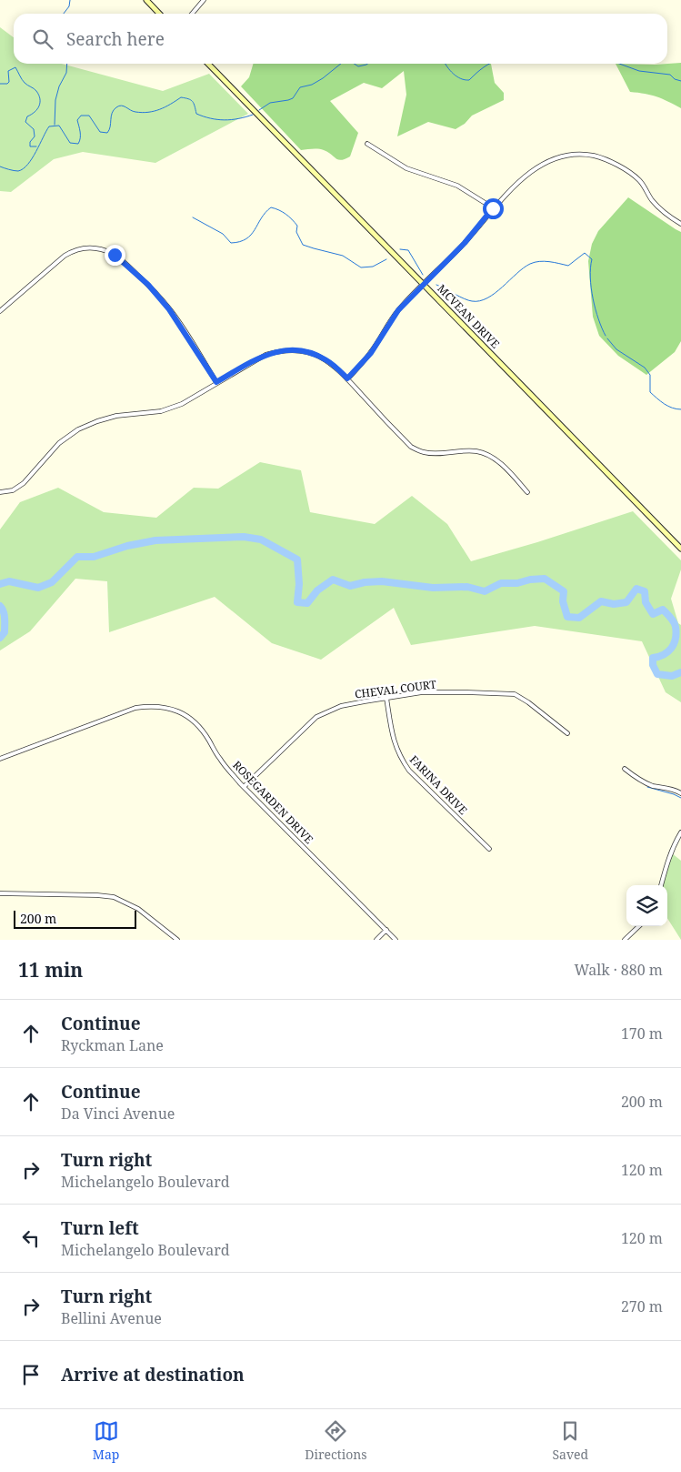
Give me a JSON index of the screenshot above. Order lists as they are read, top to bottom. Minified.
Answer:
{"streets":{"main road":["MCVEAN DRIVE"],"street":["CHEVAL COURT","FARINA DRIVE","ROSEGARDEN DRIVE"]},"crossings":[["CHEVAL COURT","FARINA DRIVE"],["CHEVAL COURT","ROSEGARDEN DRIVE"]],"scale_bar":"200 m","page":{"search":"Search here","scale":"200 m","heading":["11 min","Walk · 880 m"],"list":[["Continue","Ryckman Lane","170 m"],["Continue","Da Vinci Avenue","200 m"],["Turn right","Michelangelo Boulevard","120 m"],["Turn left","Michelangelo Boulevard","120 m"],["Turn right","Bellini Avenue","270 m"],"Arrive at destination"],"nav":["Map","Directions","Saved"]}}
